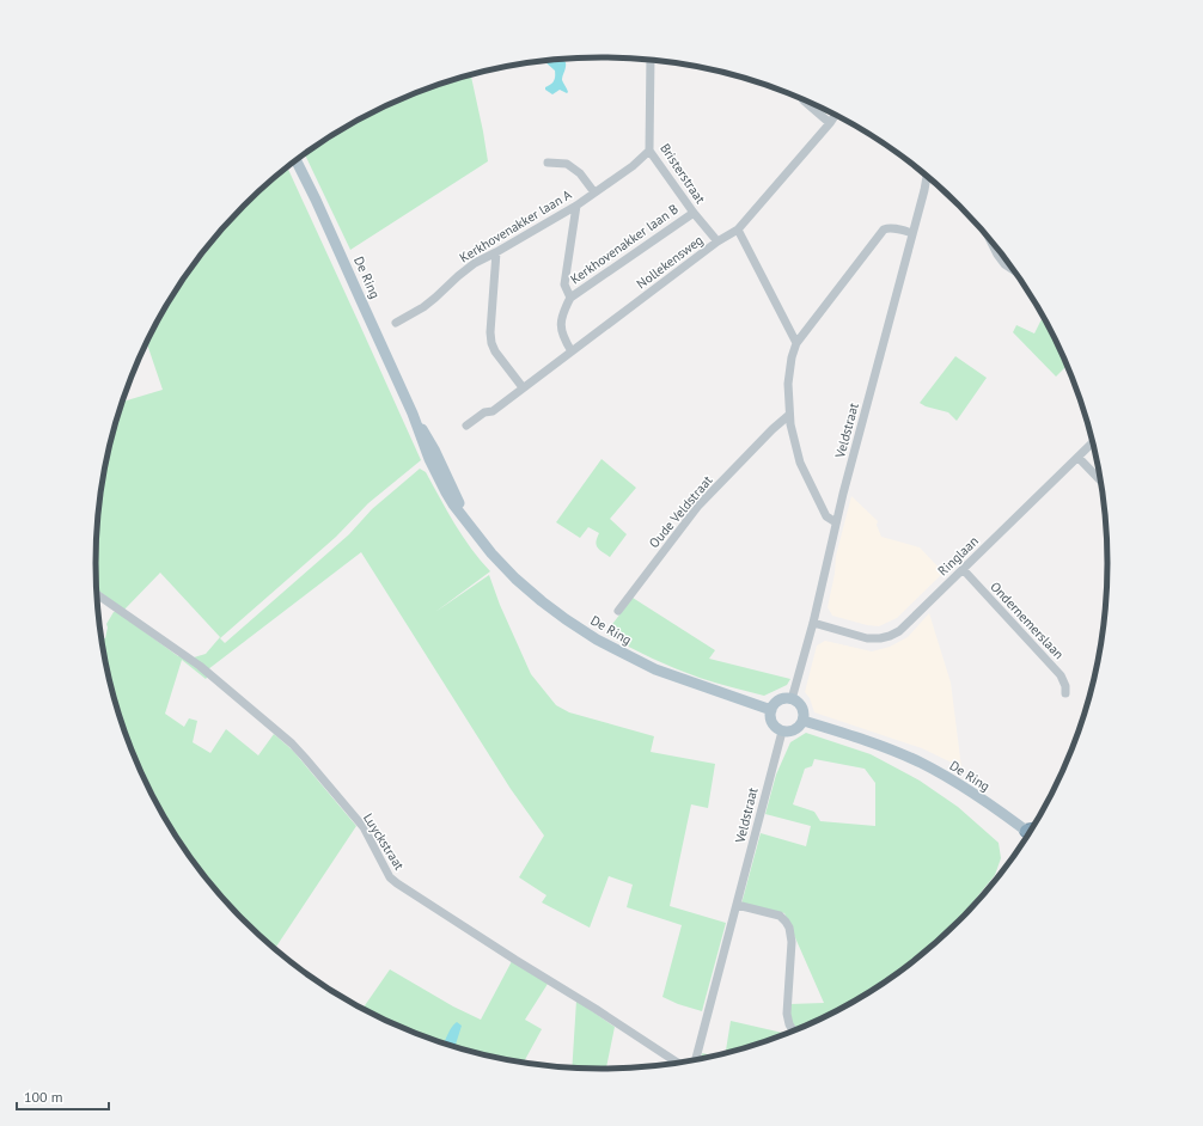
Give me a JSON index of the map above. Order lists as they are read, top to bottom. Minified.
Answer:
{"streets":{"main road":["De Ring"],"street":["Bristerstraat","Kerkhovenakker laan A","Kerkhovenakker laan B","Nollekensweg","Veldstraat","Oude Veldstraat","Ringlaan","Ondernemerslaan","Luyckstraat"]},"crossings":[["Bristerstraat","Kerkhovenakker laan A"],["Bristerstraat","Kerkhovenakker laan B"],["Bristerstraat","Nollekensweg"],["De Ring","Veldstraat"],["Veldstraat","Ringlaan"],["Ringlaan","Ondernemerslaan"]],"scale_bar":"100 m"}
